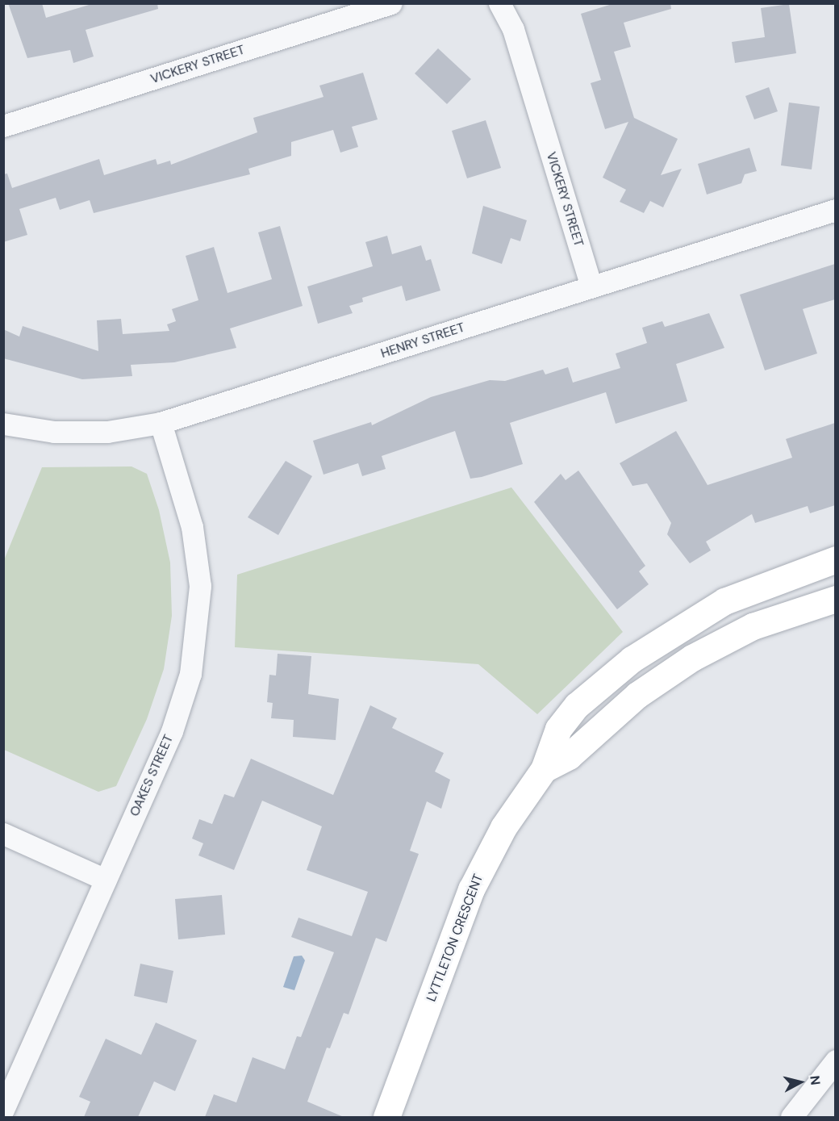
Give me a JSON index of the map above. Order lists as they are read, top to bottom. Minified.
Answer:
{"streets":{"street":["VICKERY STREET","HENRY STREET","OAKES STREET","LYTTLETON CRESCENT"]},"crossings":[["VICKERY STREET","HENRY STREET"],["HENRY STREET","OAKES STREET"]],"north":"right"}
